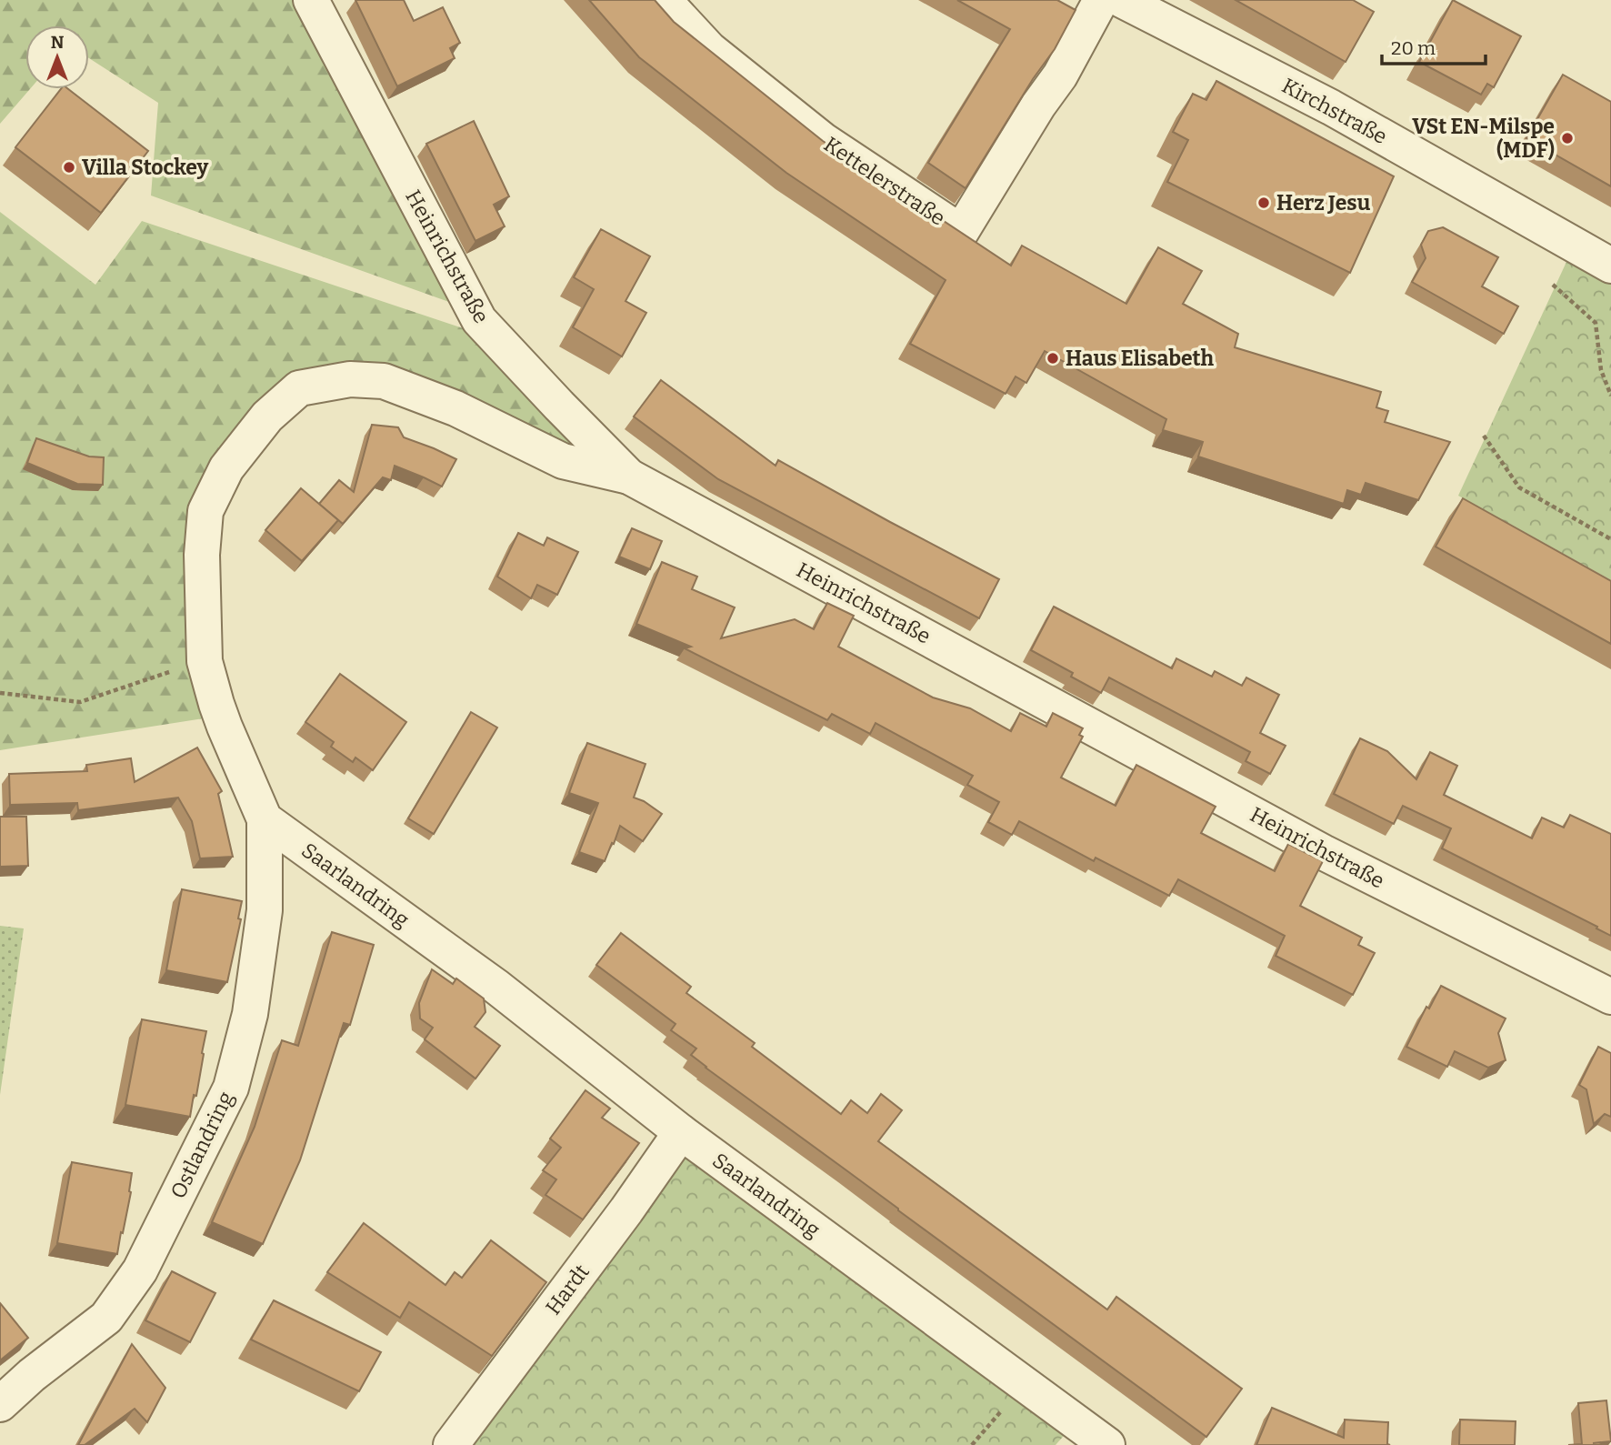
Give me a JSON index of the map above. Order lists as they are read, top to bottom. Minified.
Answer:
{"streets":{"street":["Kirchstraße","Kettelerstraße","Heinrichstraße","Saarlandring","Ostlandring","Hardt"]},"crossings":[["Saarlandring","Ostlandring"],["Saarlandring","Hardt"]],"places":["VSt EN-Milspe (MDF)","Villa Stockey","Herz Jesu","Haus Elisabeth"],"scale_bar":"20 m","north":"top"}
